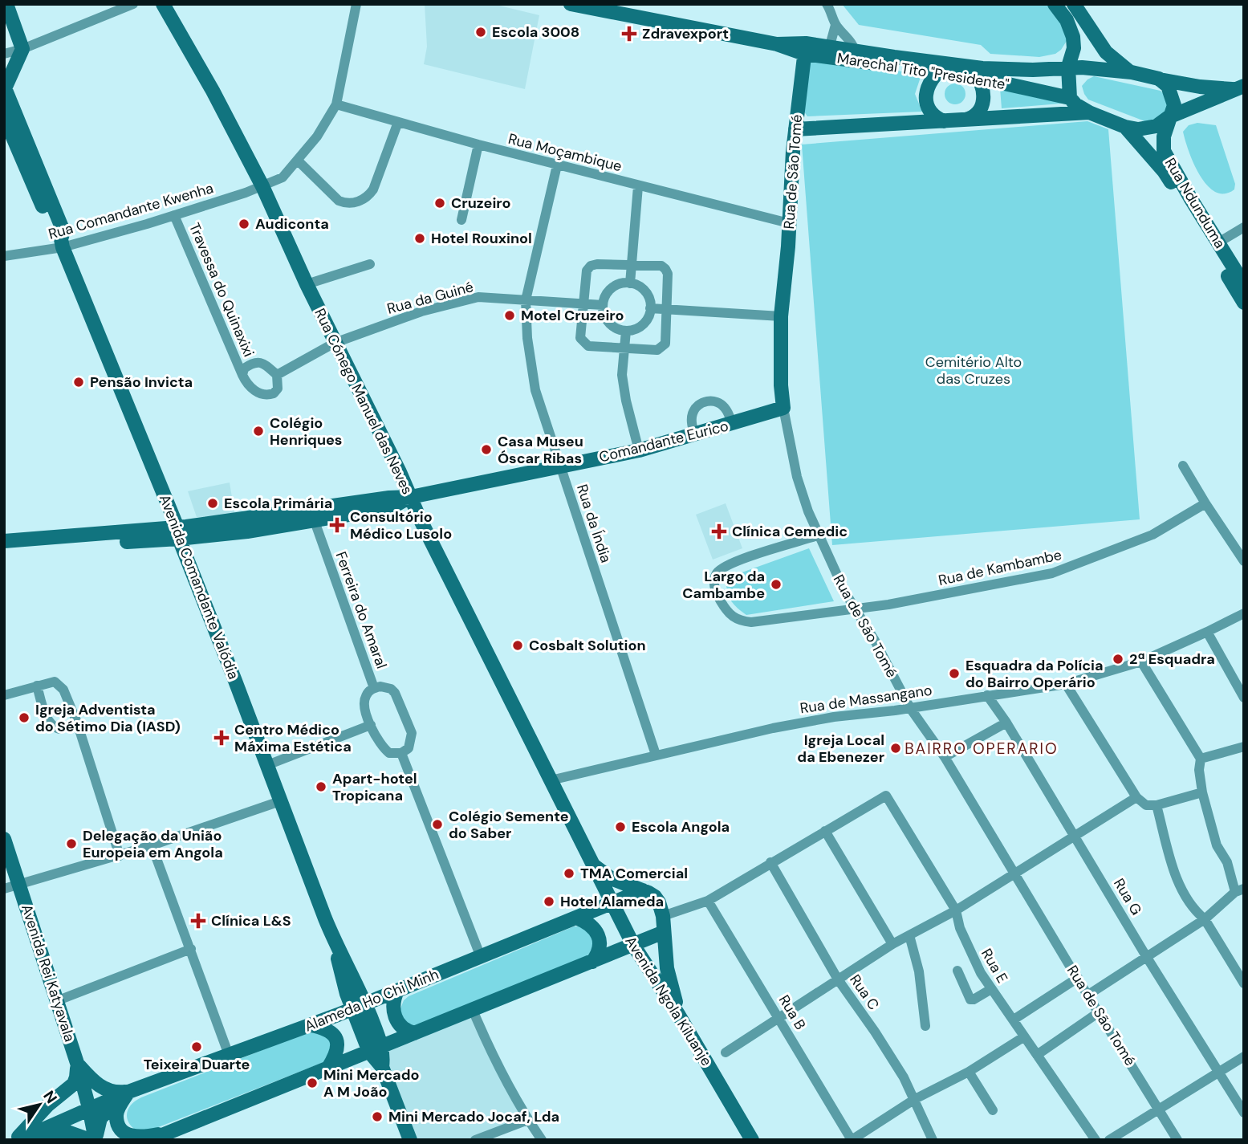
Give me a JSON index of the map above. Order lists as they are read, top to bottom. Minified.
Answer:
{"streets":{"main road":["Marechal Tito \"Presidente\"","Rua de São Tomé","Rua Ndunduma","Rua Cónego Manuel das Neves","Comandante Eurico","Avenida Comandante Valódia","Avenida Rei Katyavala","Alameda Ho Chi Minh","Avenida Ngola Kiluanje"],"street":["Rua Moçambique","Rua Comandante Kwenha","Travessa do Quinaxixi","Rua da Guiné","Rua da Índia","Rua de Kambambe","Ferreira do Amaral","Rua de Massangano","Rua G","Rua E","Rua C","Rua B"]},"crossings":[["Marechal Tito \"Presidente\"","Rua de São Tomé"],["Marechal Tito \"Presidente\"","Rua Ndunduma"],["Rua Moçambique","Rua de São Tomé"],["Rua Moçambique","Rua Comandante Kwenha"],["Rua Moçambique","Rua da Índia"],["Rua de São Tomé","Comandante Eurico"],["Rua de São Tomé","Rua de Kambambe"],["Rua de São Tomé","Rua de Massangano"],["Rua Comandante Kwenha","Travessa do Quinaxixi"],["Rua Comandante Kwenha","Rua Cónego Manuel das Neves"],["Rua Comandante Kwenha","Avenida Comandante Valódia"],["Travessa do Quinaxixi","Rua da Guiné"],["Rua da Guiné","Rua Cónego Manuel das Neves"],["Rua da Guiné","Rua da Índia"],["Rua Cónego Manuel das Neves","Comandante Eurico"],["Rua Cónego Manuel das Neves","Rua de Massangano"],["Rua Cónego Manuel das Neves","Avenida Ngola Kiluanje"],["Comandante Eurico","Rua da Índia"],["Comandante Eurico","Avenida Comandante Valódia"],["Comandante Eurico","Ferreira do Amaral"],["Rua da Índia","Rua de Massangano"],["Avenida Comandante Valódia","Alameda Ho Chi Minh"],["Rua de Massangano","Rua G"],["Avenida Rei Katyavala","Alameda Ho Chi Minh"],["Alameda Ho Chi Minh","Avenida Ngola Kiluanje"]],"districts":["BAIRRO OPERARIO"],"parks":["Cemitério Alto das Cruzes"],"places":{"other":["Escola 3008","Cruzeiro","Audiconta","Hotel Rouxinol","Motel Cruzeiro","Pensão Invicta","Colégio Henriques","Casa Museu Óscar Ribas","Escola Primária","Largo da Cambambe","Cosbalt Solution","2ª Esquadra","Esquadra da Polícia do Bairro Operário","Igreja Adventista do Sétimo Dia (IASD)","Igreja Local da Ebenezer","Apart-hotel Tropicana","Colégio Semente do Saber","Escola Angola","Delegação da União Europeia em Angola","TMA Comercial","Hotel Alameda","Teixeira Duarte","Mini Mercado A M João","Mini Mercado Jocaf, Lda"],"health":["Zdravexport","Consultório Médico Lusolo","Clínica Cemedic","Centro Médico Máxima Estética","Clínica L&S"]},"north":"top right"}
